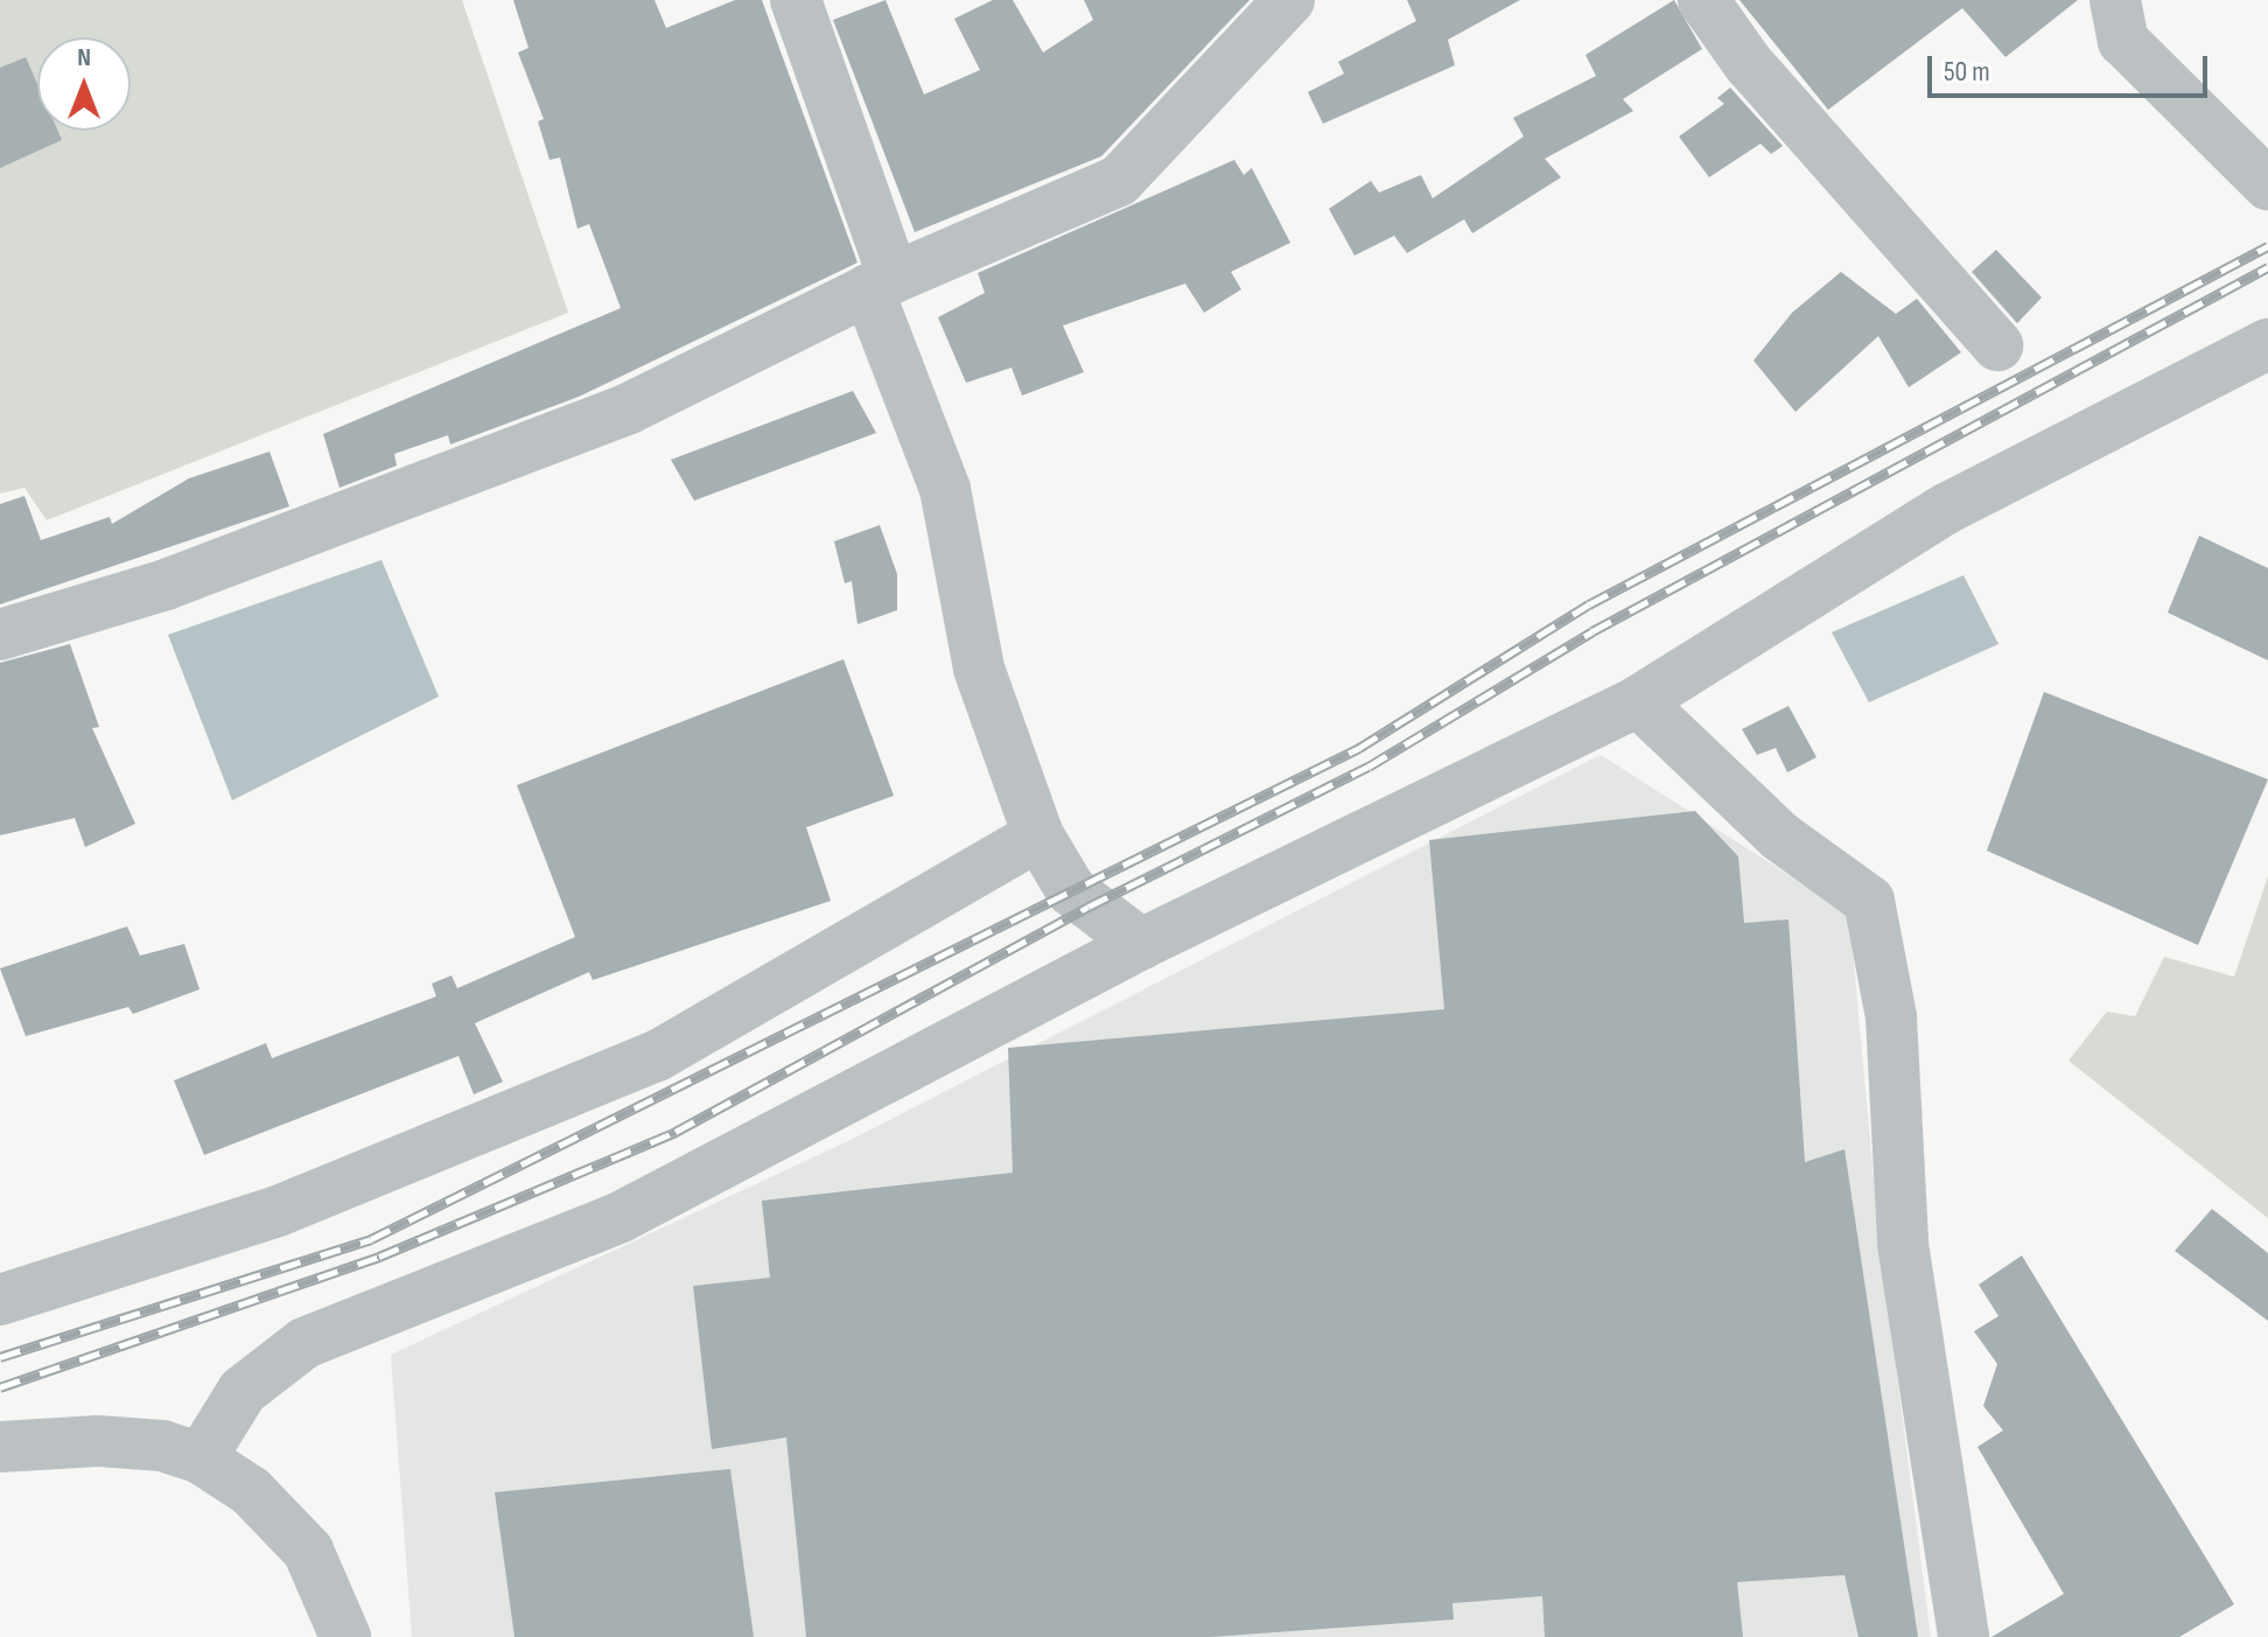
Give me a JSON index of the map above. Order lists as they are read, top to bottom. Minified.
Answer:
{"scale_bar":"50 m","north":"top"}
